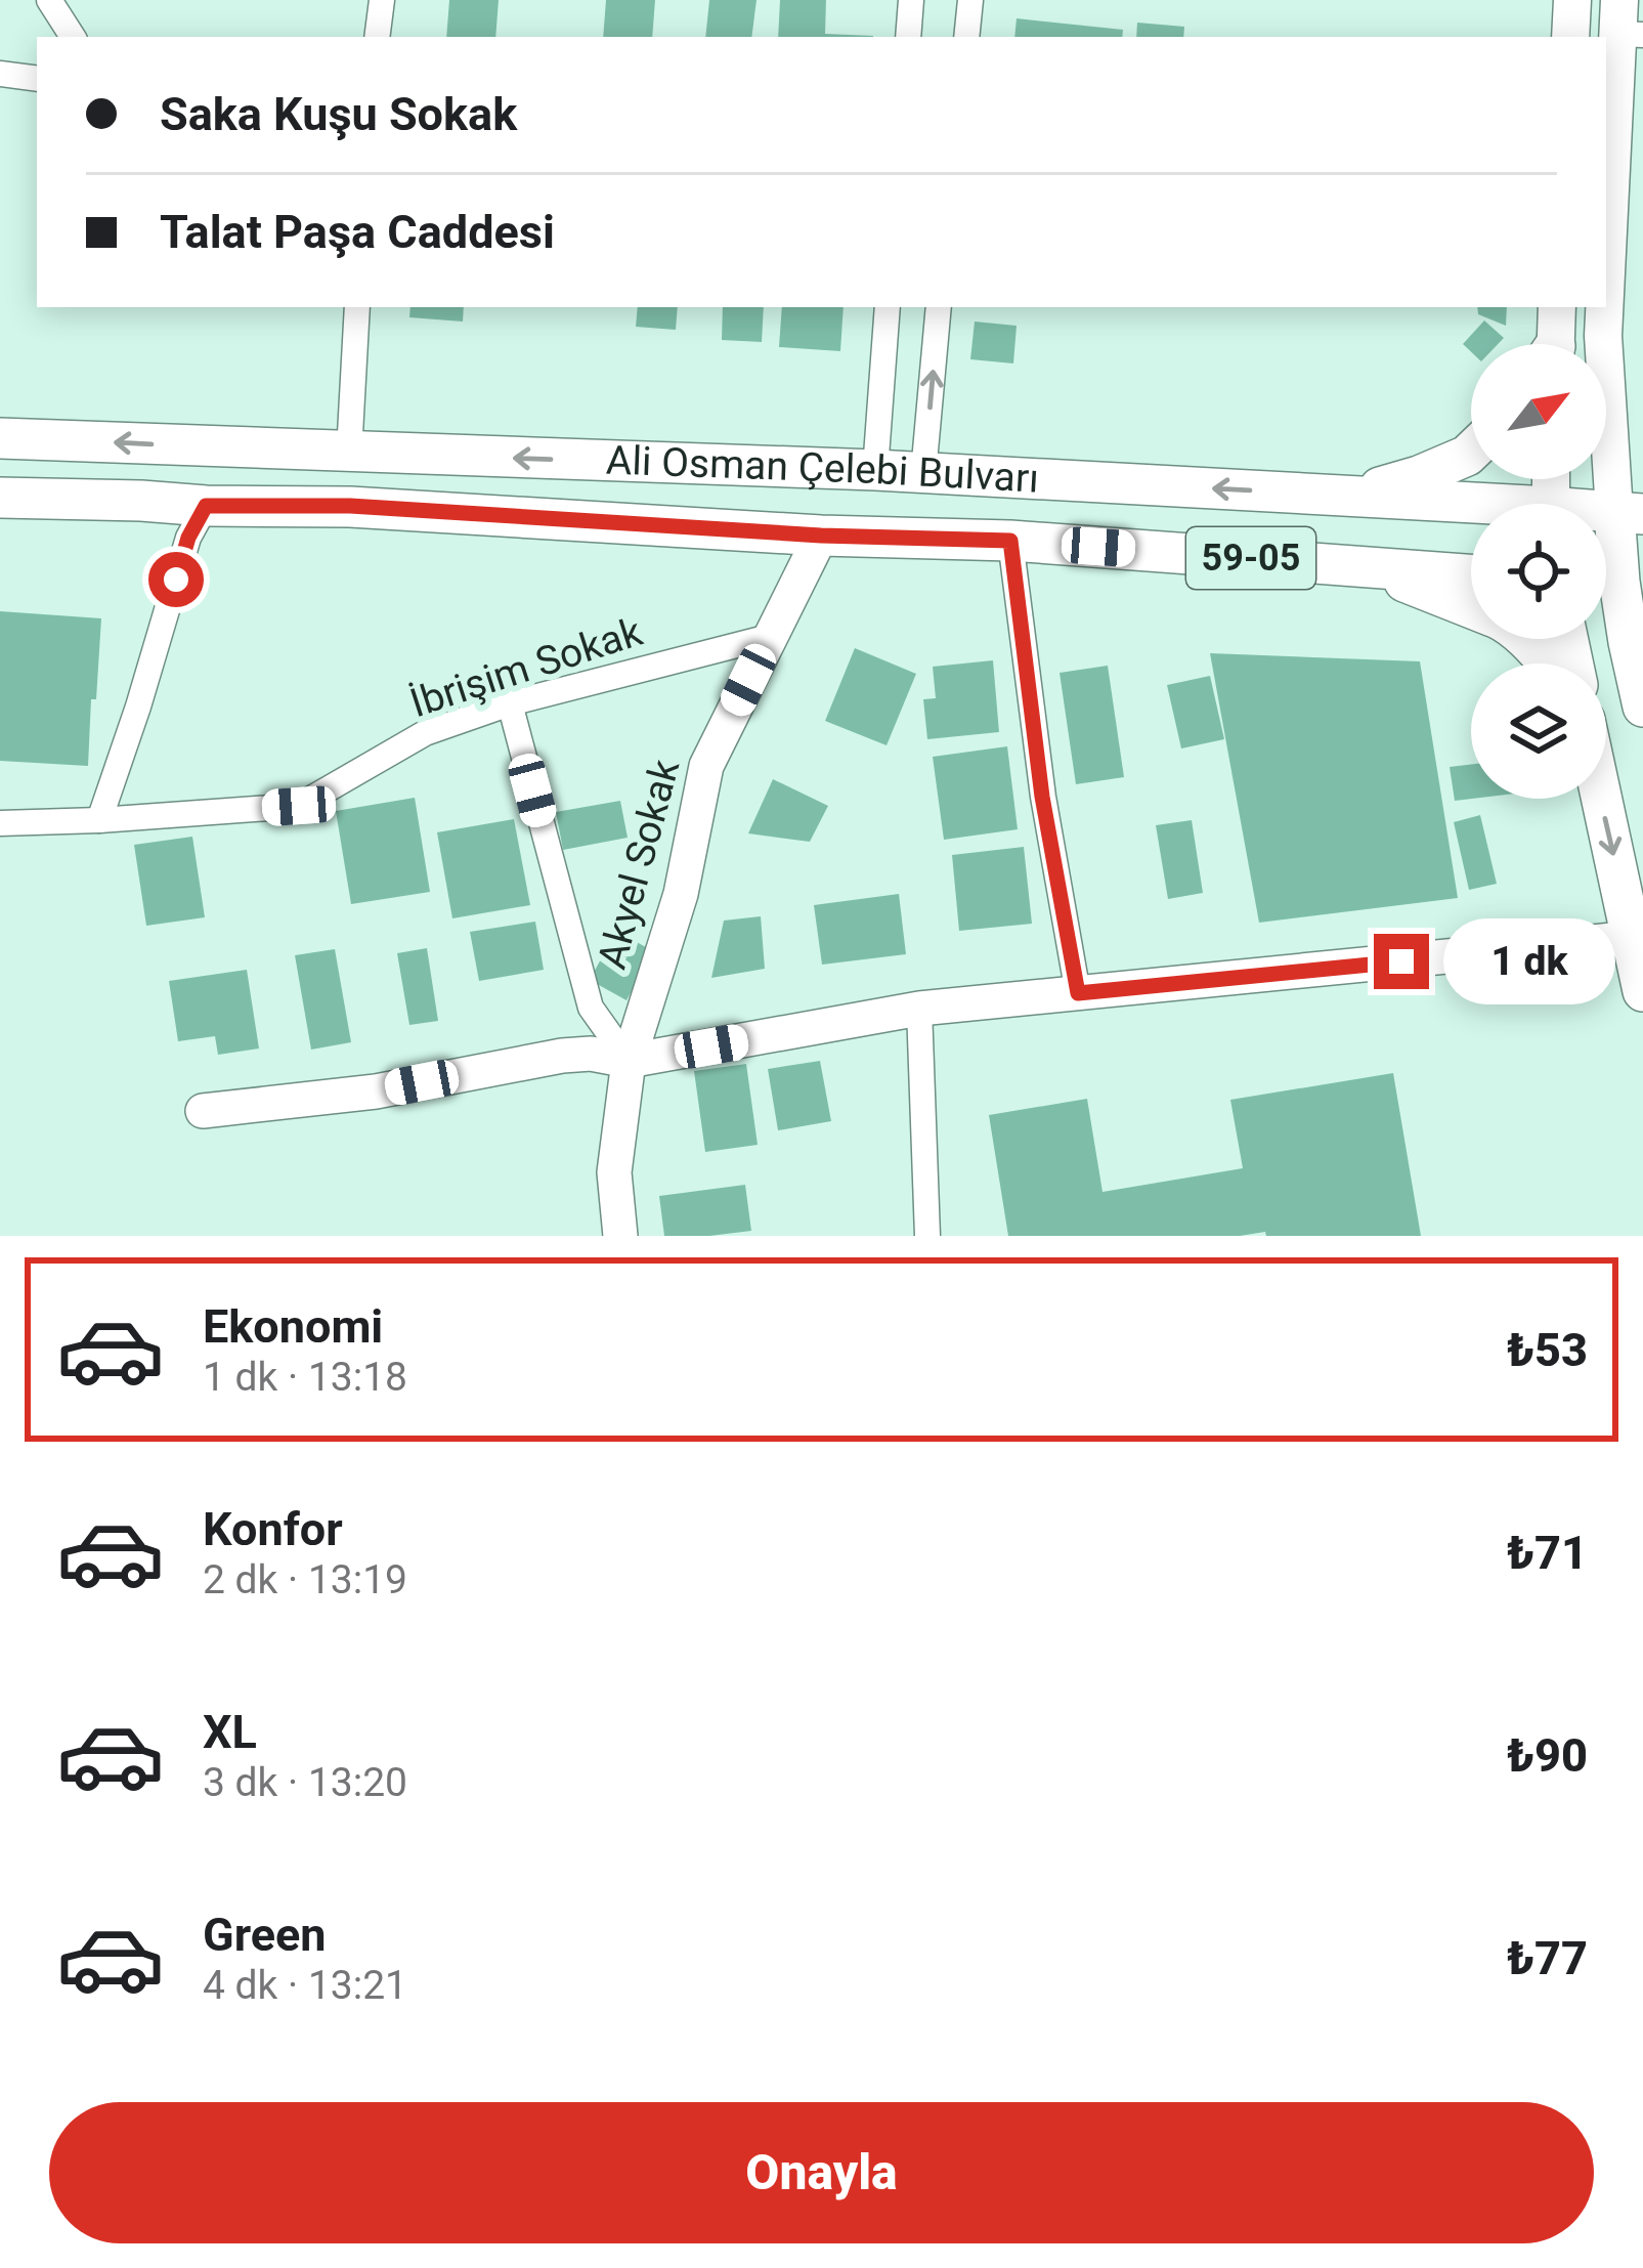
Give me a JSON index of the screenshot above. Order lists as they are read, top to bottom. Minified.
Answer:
{"streets":{"main road":["Ali Osman Çelebi Bulvarı","59-05"],"street":["İbrişim Sokak","Akyel Sokak"]},"crossings":[["Ali Osman Çelebi Bulvarı","Akyel Sokak"],["İbrişim Sokak","Akyel Sokak"]],"north":"top right","page":{"banner":["Saka Kuşu Sokak","Talat Paşa Caddesi"],"bubble":"1 dk","list":[{"name":"Ekonomi","note":"1 dk · 13:18","value":"₺53"},{"name":"Konfor","note":"2 dk · 13:19","value":"₺71"},{"name":"XL","note":"3 dk · 13:20","value":"₺90"},{"name":"Green","note":"4 dk · 13:21","value":"₺77"}],"buttons":"Onayla"}}
